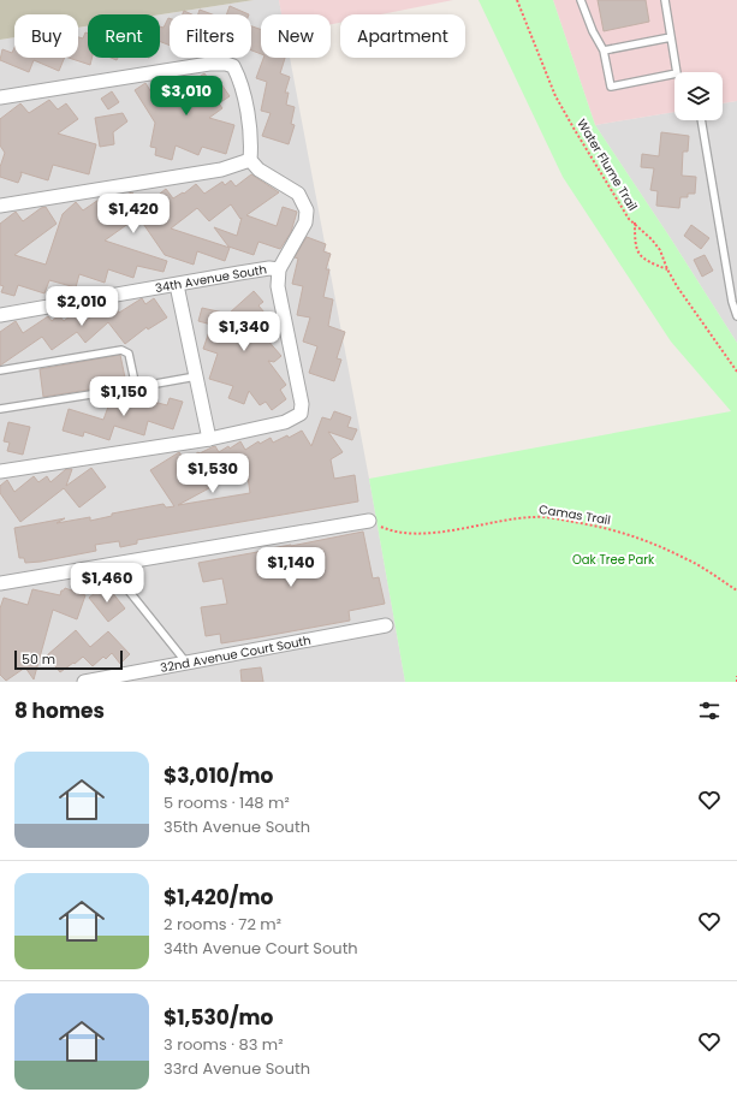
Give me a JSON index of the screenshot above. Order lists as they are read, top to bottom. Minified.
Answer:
{"streets":{"street":["34th Avenue South","32nd Avenue Court South"],"path":["Water Flume Trail","Camas Trail"]},"parks":["Oak Tree Park"],"scale_bar":"50 m","page":{"chip":["Buy","Rent","Filters","New","Apartment"],"price":["$3,010","$1,420","$2,010","$1,340","$1,150","$1,530","$1,140","$1,460"],"scale":"50 m","heading":"8 homes","list":[{"name":"$3,010/mo","note":"5 rooms · 148 m² · 35th Avenue South"},{"name":"$1,420/mo","note":"2 rooms · 72 m² · 34th Avenue Court South"},{"name":"$1,530/mo","note":"3 rooms · 83 m² · 33rd Avenue South"}]}}
